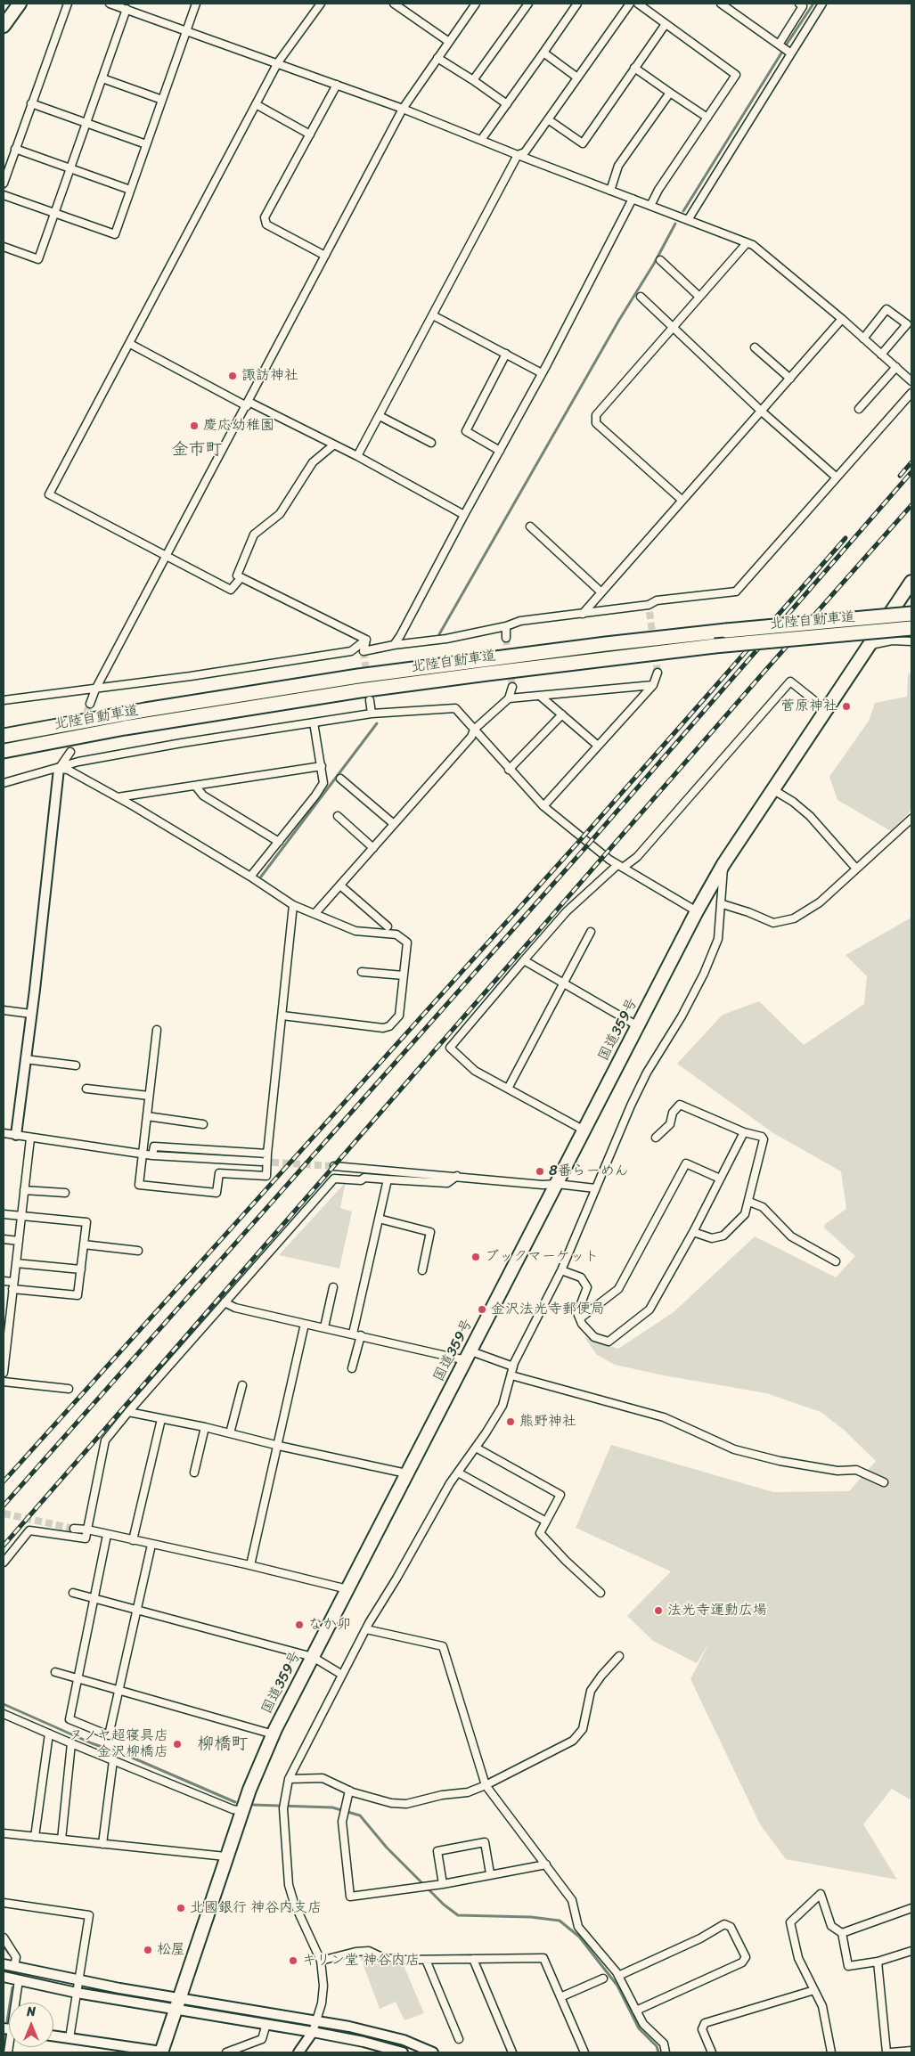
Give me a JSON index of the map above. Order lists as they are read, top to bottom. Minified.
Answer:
{"streets":{"highway":["北陸自動車道","国道359号"]},"districts":["金市町","柳橋町"],"places":["諏訪神社","慶応幼稚園","菅原神社","8番らーめん","ブックマーケット","金沢法光寺郵便局","熊野神社","法光寺運動広場","なか卯","ヌノヤ超寝具店 金沢柳橋店","北國銀行 神谷内支店","松屋","キリン堂 神谷内店"],"north":"top"}
